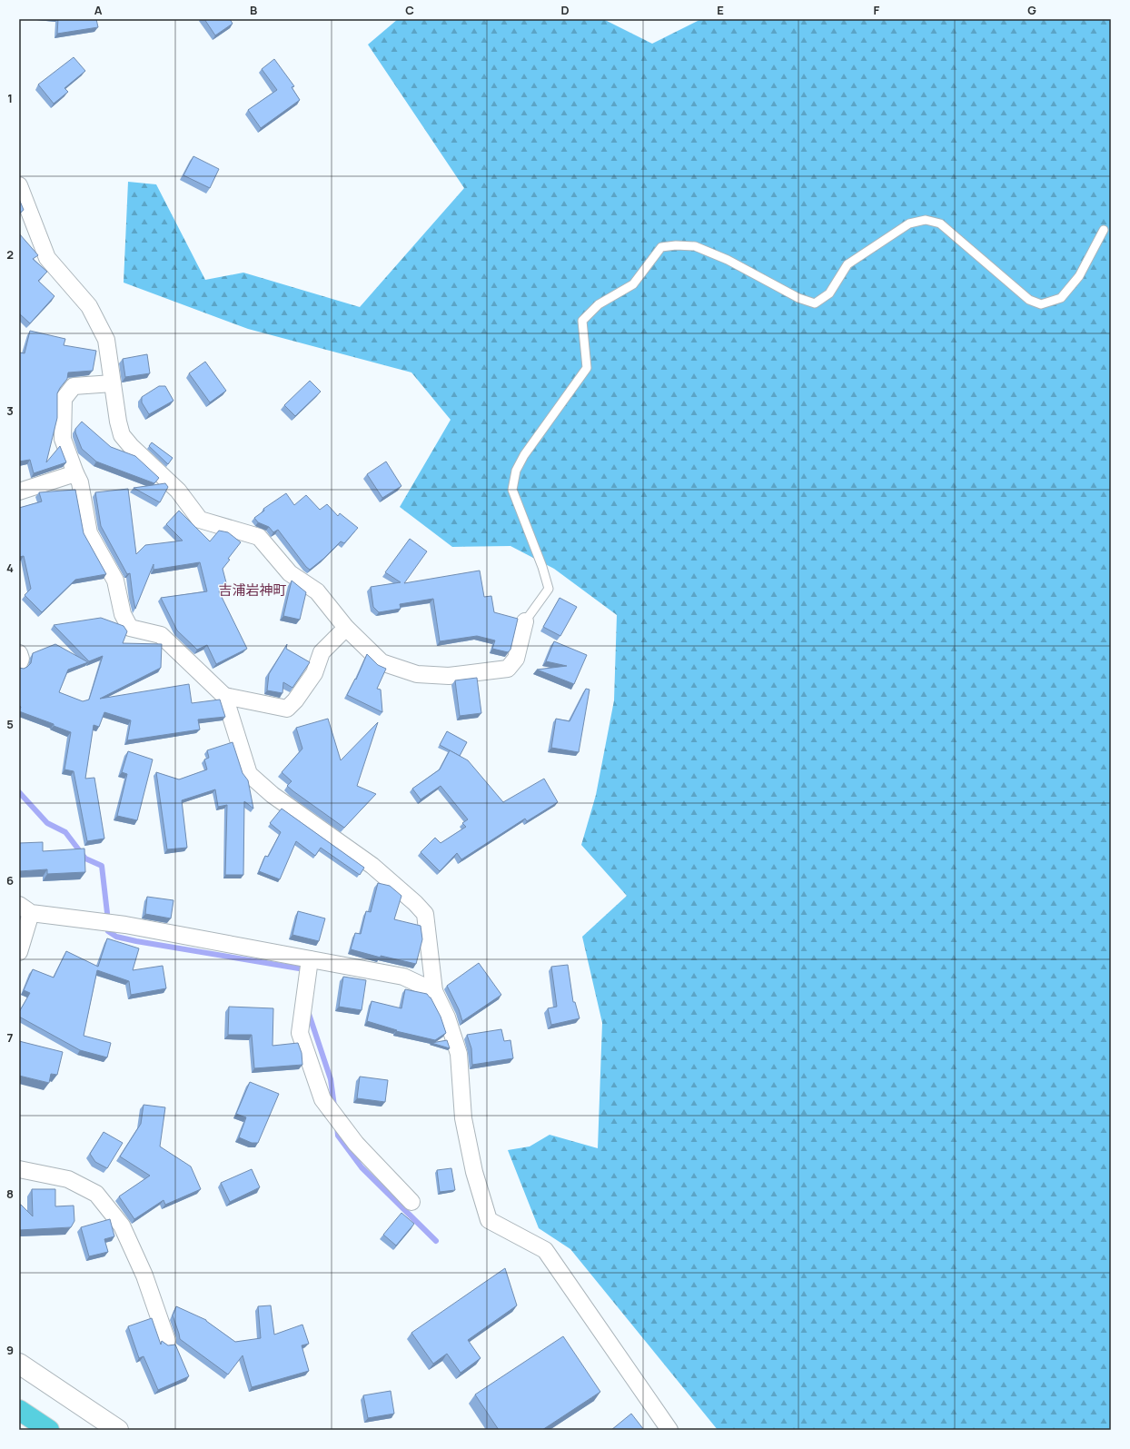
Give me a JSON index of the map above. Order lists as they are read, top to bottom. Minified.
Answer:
{"districts":["吉浦岩神町"],"grid":{"columns":["A","B","C","D","E","F","G"],"rows":["1","2","3","4","5","6","7","8","9"]}}
